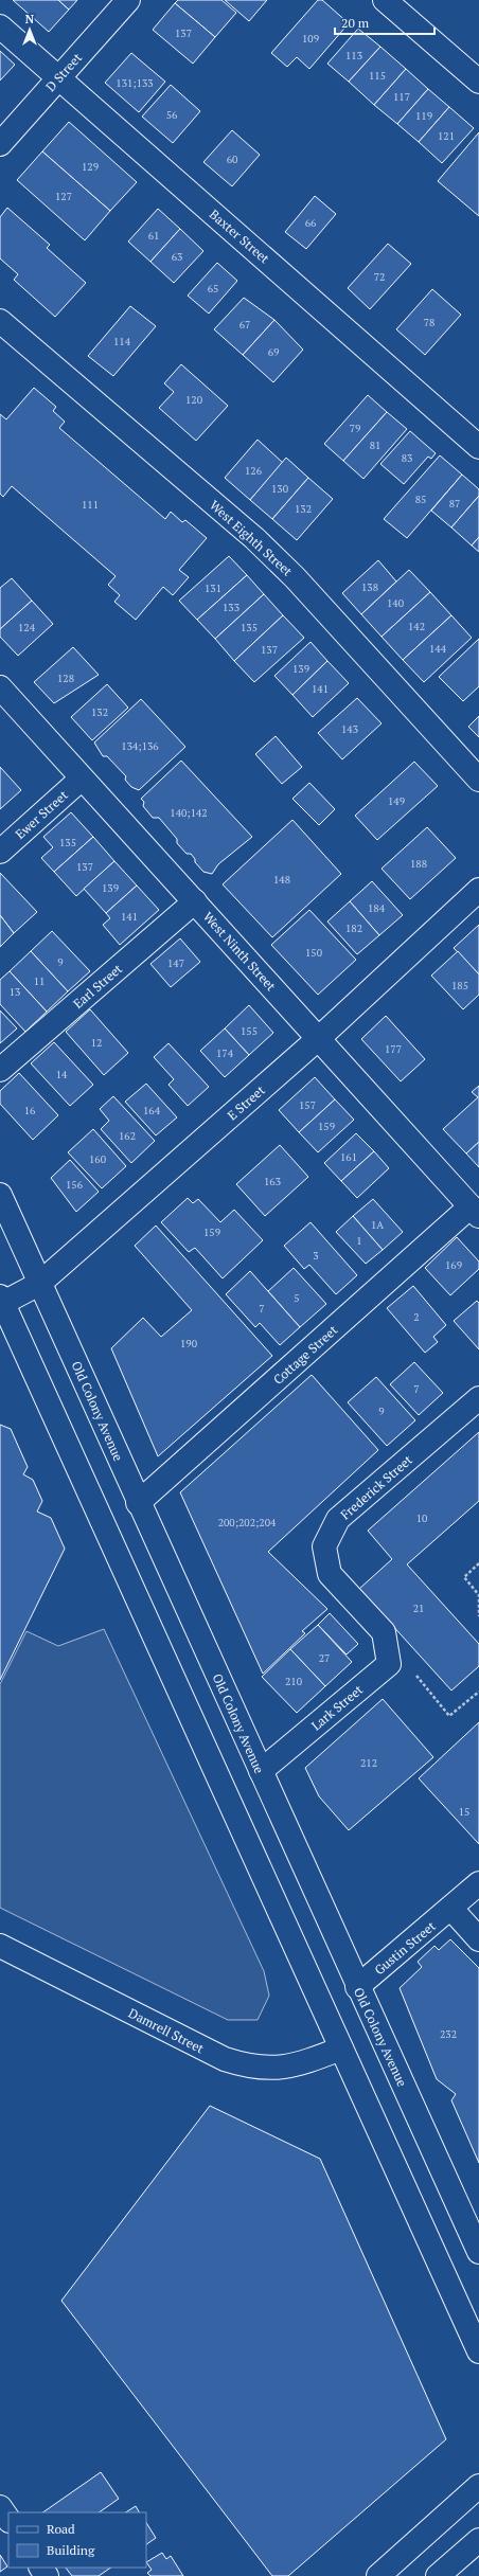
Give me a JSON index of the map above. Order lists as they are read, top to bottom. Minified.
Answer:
{"streets":{"street":["D Street","Baxter Street","West Eighth Street","Ewer Street","West Ninth Street","Earl Street","E Street","Cottage Street","Old Colony Avenue","Frederick Street","Lark Street","Gustin Street","Damrell Street"]},"crossings":[["D Street","Baxter Street"],["Ewer Street","West Ninth Street"],["West Ninth Street","Earl Street"],["West Ninth Street","E Street"],["West Ninth Street","Cottage Street"],["E Street","Old Colony Avenue"],["Cottage Street","Old Colony Avenue"],["Old Colony Avenue","Lark Street"],["Old Colony Avenue","Gustin Street"],["Frederick Street","Lark Street"]],"house_numbers":["137","109","113","115","131;133","117","56","119","121","60","129","127","66","61","63","72","65","78","67","114","69","120","79","81","83","126","130","85","87","111","132","138","131","140","133","142","124","135","144","137","139","128","141","132","143","134;136","149","140;142","135","188","137","148","139","184","141","182","150","9","147","11","185","13","155","12","177","174","14","157","16","164","159","162","161","160","163","156","1A","159","1","3","169","5","7","2","190","7","9","10","200;202;204","21","27","210","212","15","232"],"legend":["Road","Building"],"scale_bar":"20 m","north":"top"}
